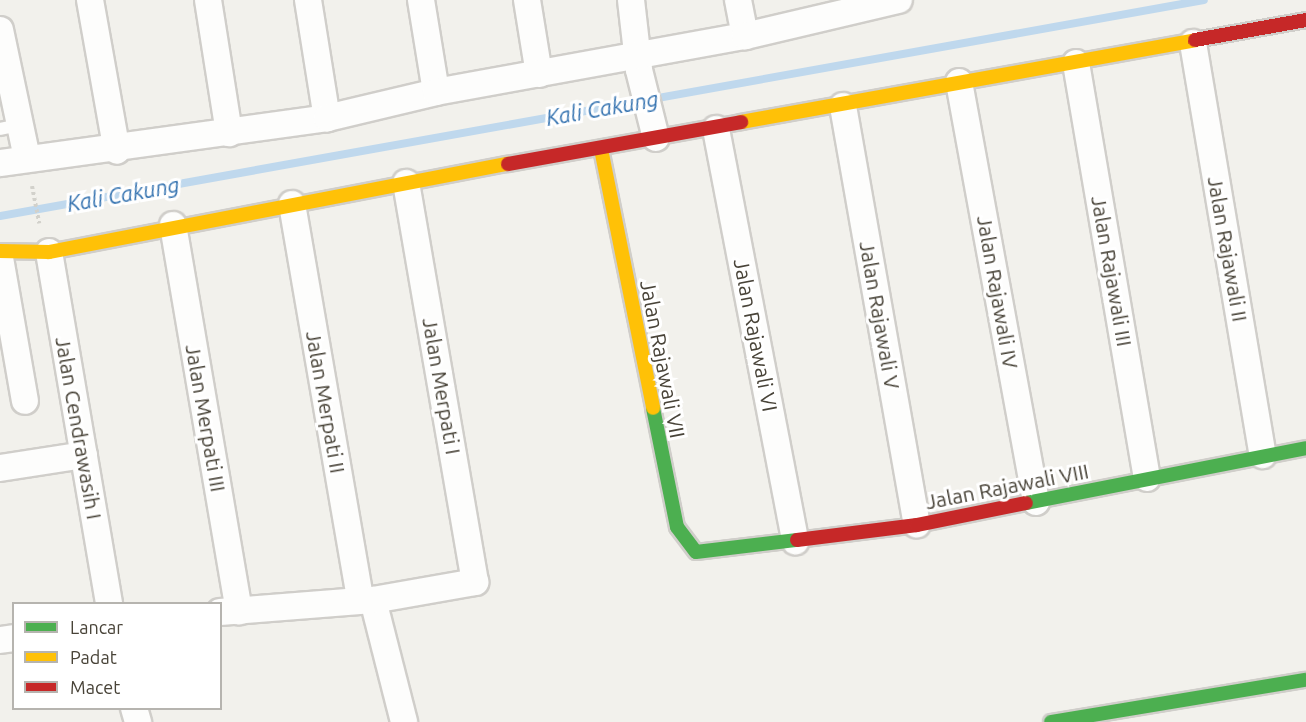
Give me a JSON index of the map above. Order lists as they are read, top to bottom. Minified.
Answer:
{"streets":{"main road":["Jalan Rajawali VII","Jalan Rajawali VIII"],"street":["Jalan Rajawali II","Jalan Rajawali III","Jalan Rajawali IV","Jalan Rajawali V","Jalan Rajawali VI","Jalan Merpati I","Jalan Merpati II","Jalan Merpati III","Jalan Cendrawasih I"]},"crossings":[["Jalan Rajawali II","Jalan Rajawali VIII"],["Jalan Rajawali III","Jalan Rajawali VIII"],["Jalan Rajawali IV","Jalan Rajawali VIII"],["Jalan Rajawali V","Jalan Rajawali VIII"],["Jalan Rajawali VI","Jalan Rajawali VIII"],["Jalan Rajawali VII","Jalan Rajawali VIII"],["Jalan Merpati I","Jalan Merpati II"]],"water":["Kali Cakung"],"legend":["Lancar","Padat","Macet"]}
